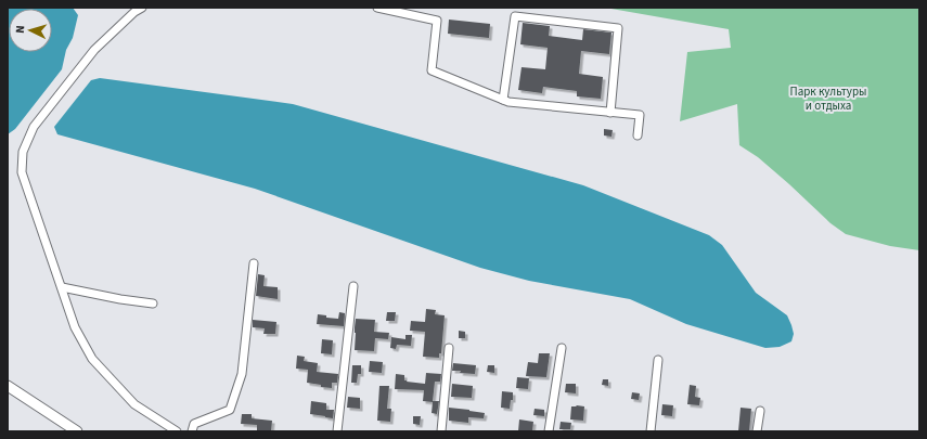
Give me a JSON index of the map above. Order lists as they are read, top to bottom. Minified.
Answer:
{"parks":["Парк культуры и отдыха"],"north":"left"}
